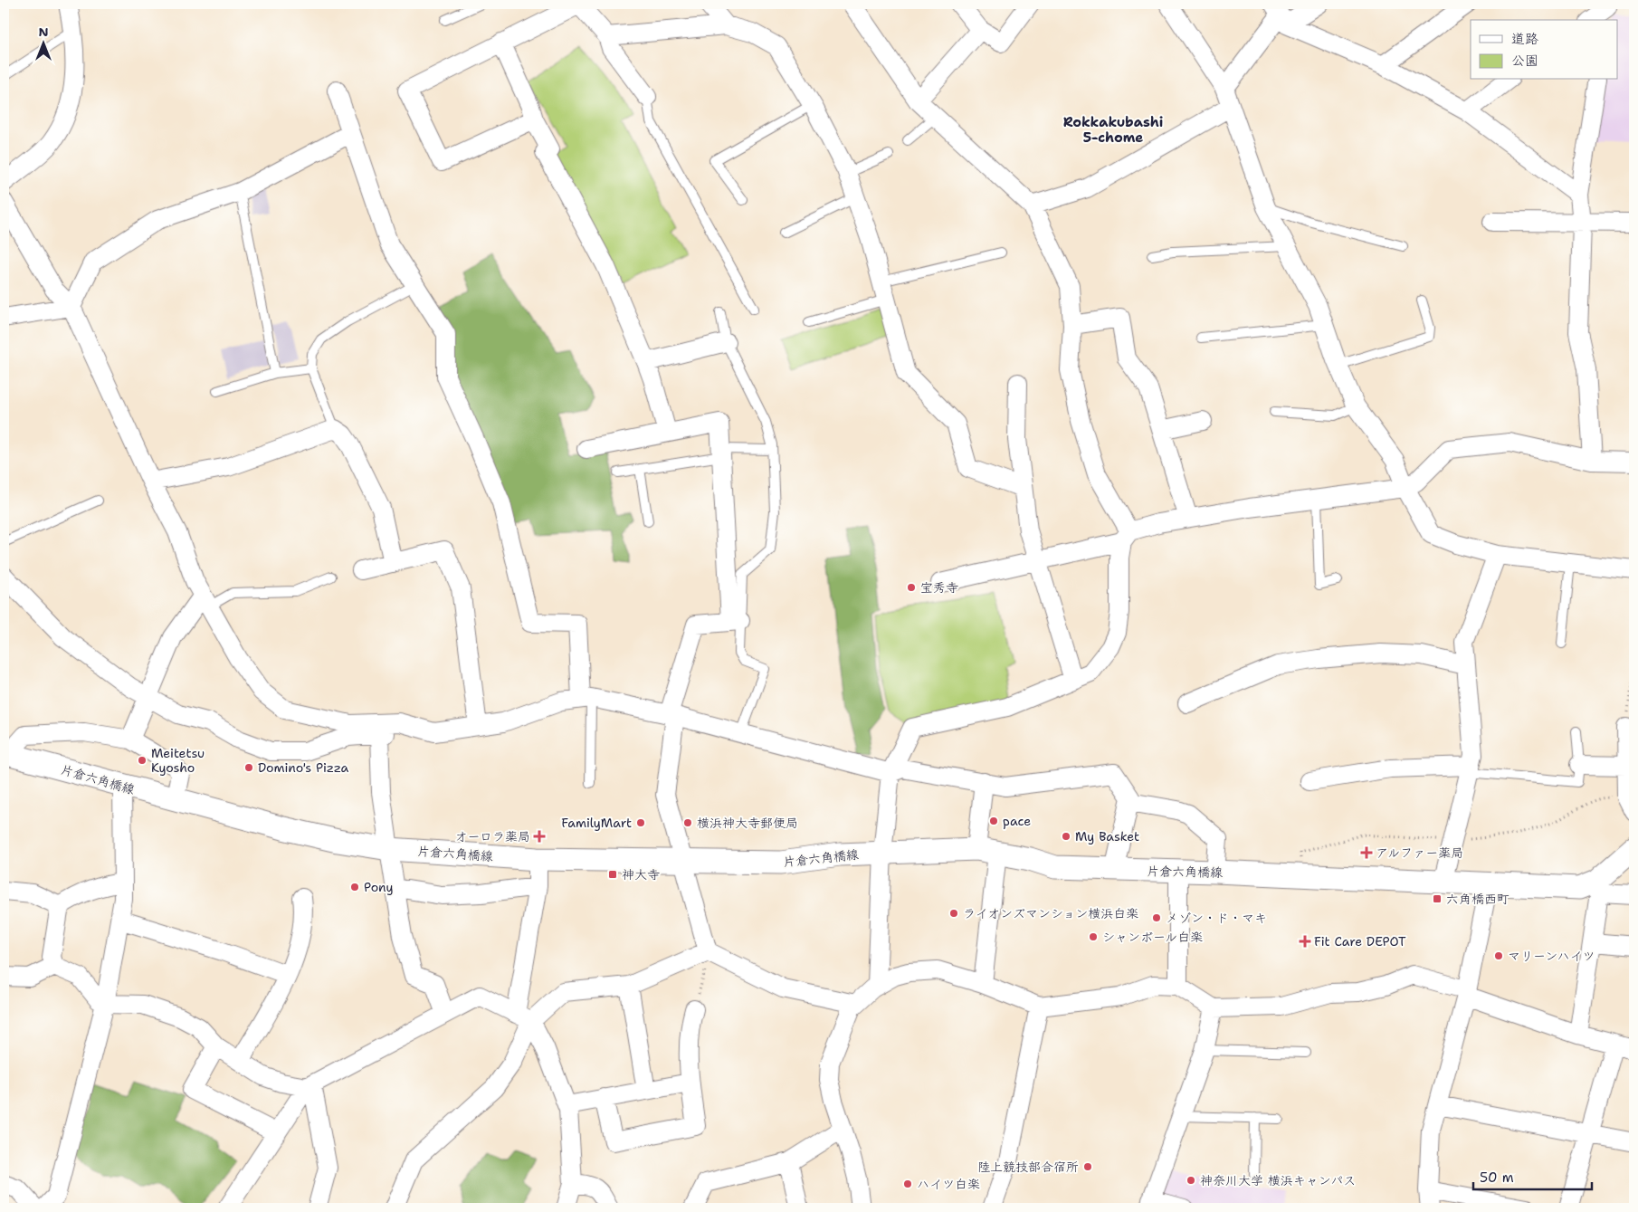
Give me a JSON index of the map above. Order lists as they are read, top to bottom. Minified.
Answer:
{"streets":{"street":["片倉六角橋線"]},"districts":["Rokkakubashi 5-chome"],"places":{"other":["宝秀寺","Meitetsu Kyosho","Domino's Pizza","pace","FamilyMart","横浜神大寺郵便局","My Basket","Pony","ライオンズマンション横浜白楽","メゾン・ド・マキ","シャンボール白楽","マリーンハイツ","陸上競技部合宿所","神奈川大学 横浜キャンパス","ハイツ白楽"],"health":["オーロラ薬局","アルファー薬局","Fit Care DEPOT"],"transit":["神大寺","六角橋西町"]},"legend":["道路","公園"],"scale_bar":"50 m","north":"top"}
